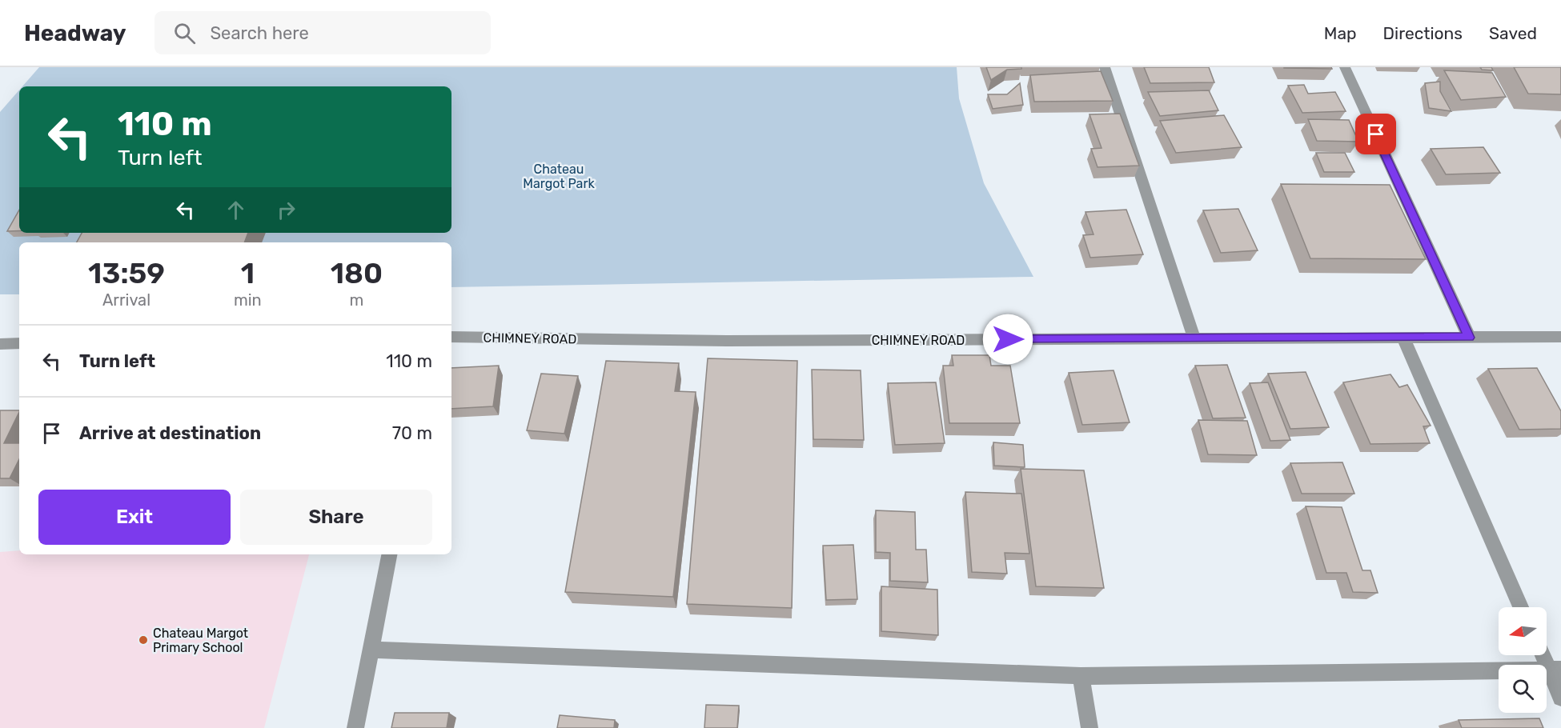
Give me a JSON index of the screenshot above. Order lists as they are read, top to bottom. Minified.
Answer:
{"streets":{"street":["CHIMNEY ROAD"]},"parks":["Chateau Margot Park"],"places":["Chateau Margot Primary School"],"north":"left","page":{"header":"Headway","search":"Search here","nav":["Map","Directions","Saved"],"turn":["110 m","Turn left"],"eta":["13:59","Arrival","1","min","180","m"],"list":[{"name":"Turn left","value":"110 m"},{"name":"Arrive at destination","value":"70 m"}],"buttons":["Exit","Share"]}}
